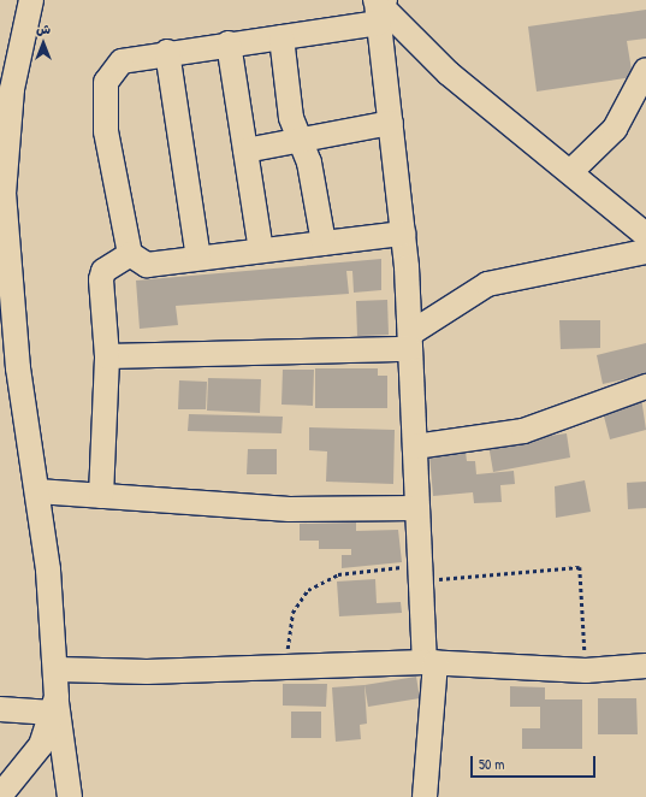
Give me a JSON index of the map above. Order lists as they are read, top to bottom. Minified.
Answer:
{"scale_bar":"50 m","north":"top"}
